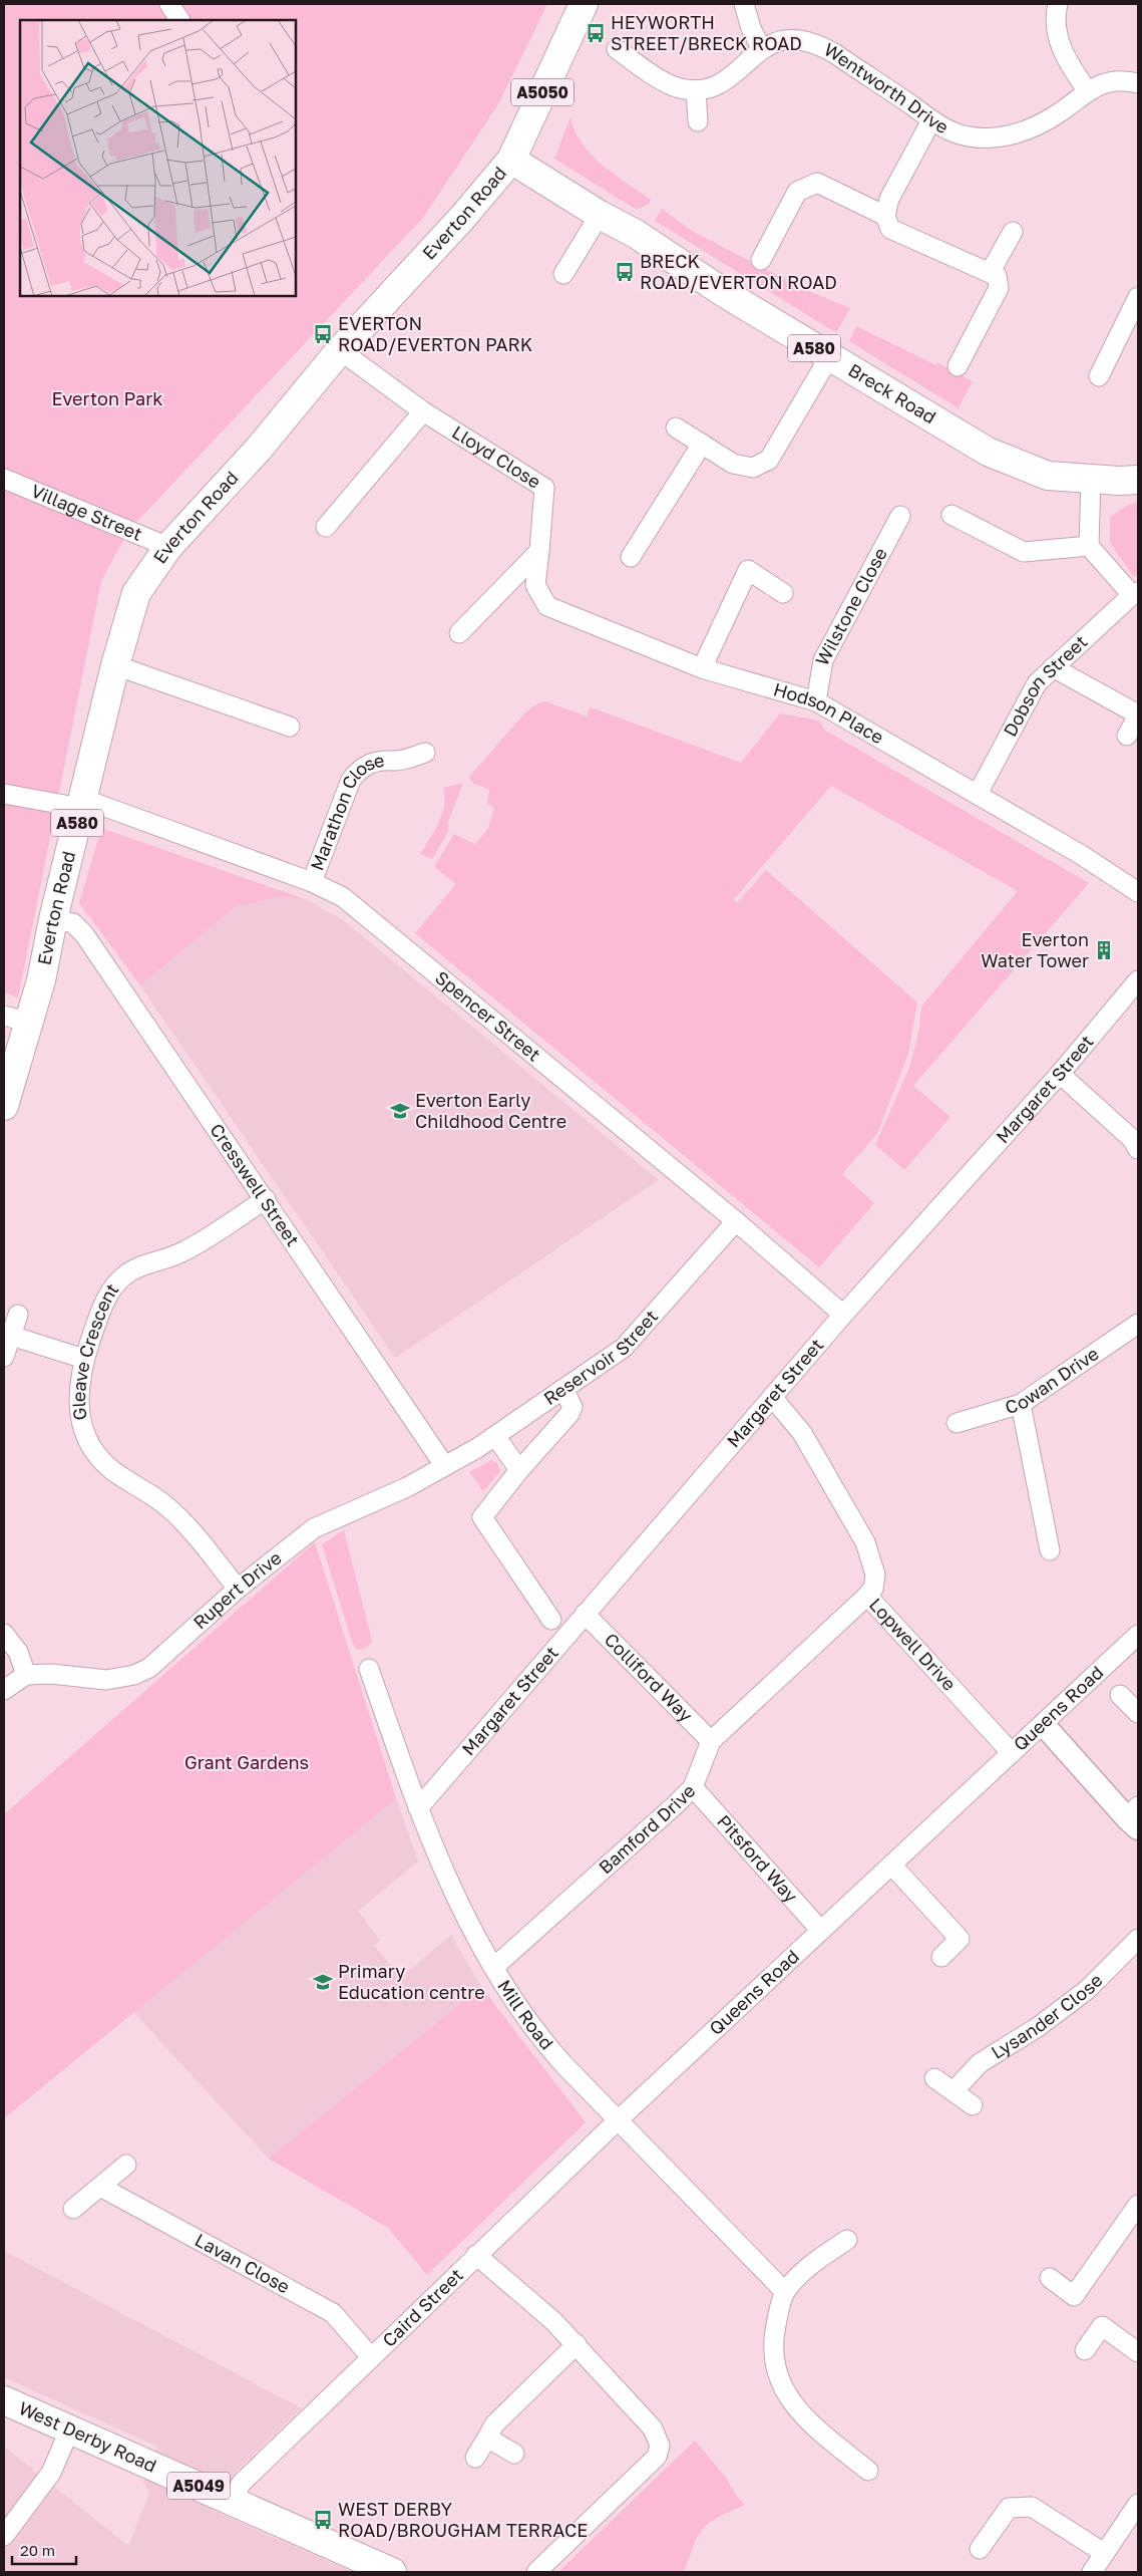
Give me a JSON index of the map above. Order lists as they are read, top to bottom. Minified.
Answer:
{"streets":{"main road":["A5050","Everton Road","A580","Breck Road","West Derby Road","A5049"],"street":["Wentworth Drive","Lloyd Close","Village Street","Wilstone Close","Dobson Street","Hodson Place","Marathon Close","Spencer Street","Margaret Street","Cresswell Street","Gleave Crescent","Reservoir Street","Cowan Drive","Rupert Drive","Lopwell Drive","Colliford Way","Queens Road","Bamford Drive","Pitsford Way","Mill Road","Lysander Close","Lavan Close","Caird Street"]},"crossings":[["Everton Road","Breck Road"],["Everton Road","Lloyd Close"],["Everton Road","Village Street"],["Everton Road","Spencer Street"],["Everton Road","Cresswell Street"],["Lloyd Close","Hodson Place"],["Wilstone Close","Hodson Place"],["Dobson Street","Hodson Place"],["Marathon Close","Spencer Street"],["Spencer Street","Margaret Street"],["Spencer Street","Reservoir Street"],["Margaret Street","Lopwell Drive"],["Margaret Street","Colliford Way"],["Margaret Street","Mill Road"],["Cresswell Street","Gleave Crescent"],["Cresswell Street","Reservoir Street"],["Cresswell Street","Rupert Drive"],["Gleave Crescent","Rupert Drive"],["Reservoir Street","Rupert Drive"],["Lopwell Drive","Queens Road"],["Lopwell Drive","Bamford Drive"],["Colliford Way","Bamford Drive"],["Queens Road","Pitsford Way"],["Queens Road","Mill Road"],["Queens Road","Caird Street"],["Bamford Drive","Pitsford Way"],["Bamford Drive","Mill Road"],["Mill Road","Caird Street"],["Lavan Close","Caird Street"],["Caird Street","West Derby Road"]],"parks":["Everton Park","Grant Gardens"],"places":{"bus stop":["HEYWORTH STREET/BRECK ROAD","BRECK ROAD/EVERTON ROAD","EVERTON ROAD/EVERTON PARK","WEST DERBY ROAD/BROUGHAM TERRACE"],"building":["Everton Water Tower"],"school or university":["Everton Early Childhood Centre","Primary Education centre"]},"scale_bar":"20 m"}
